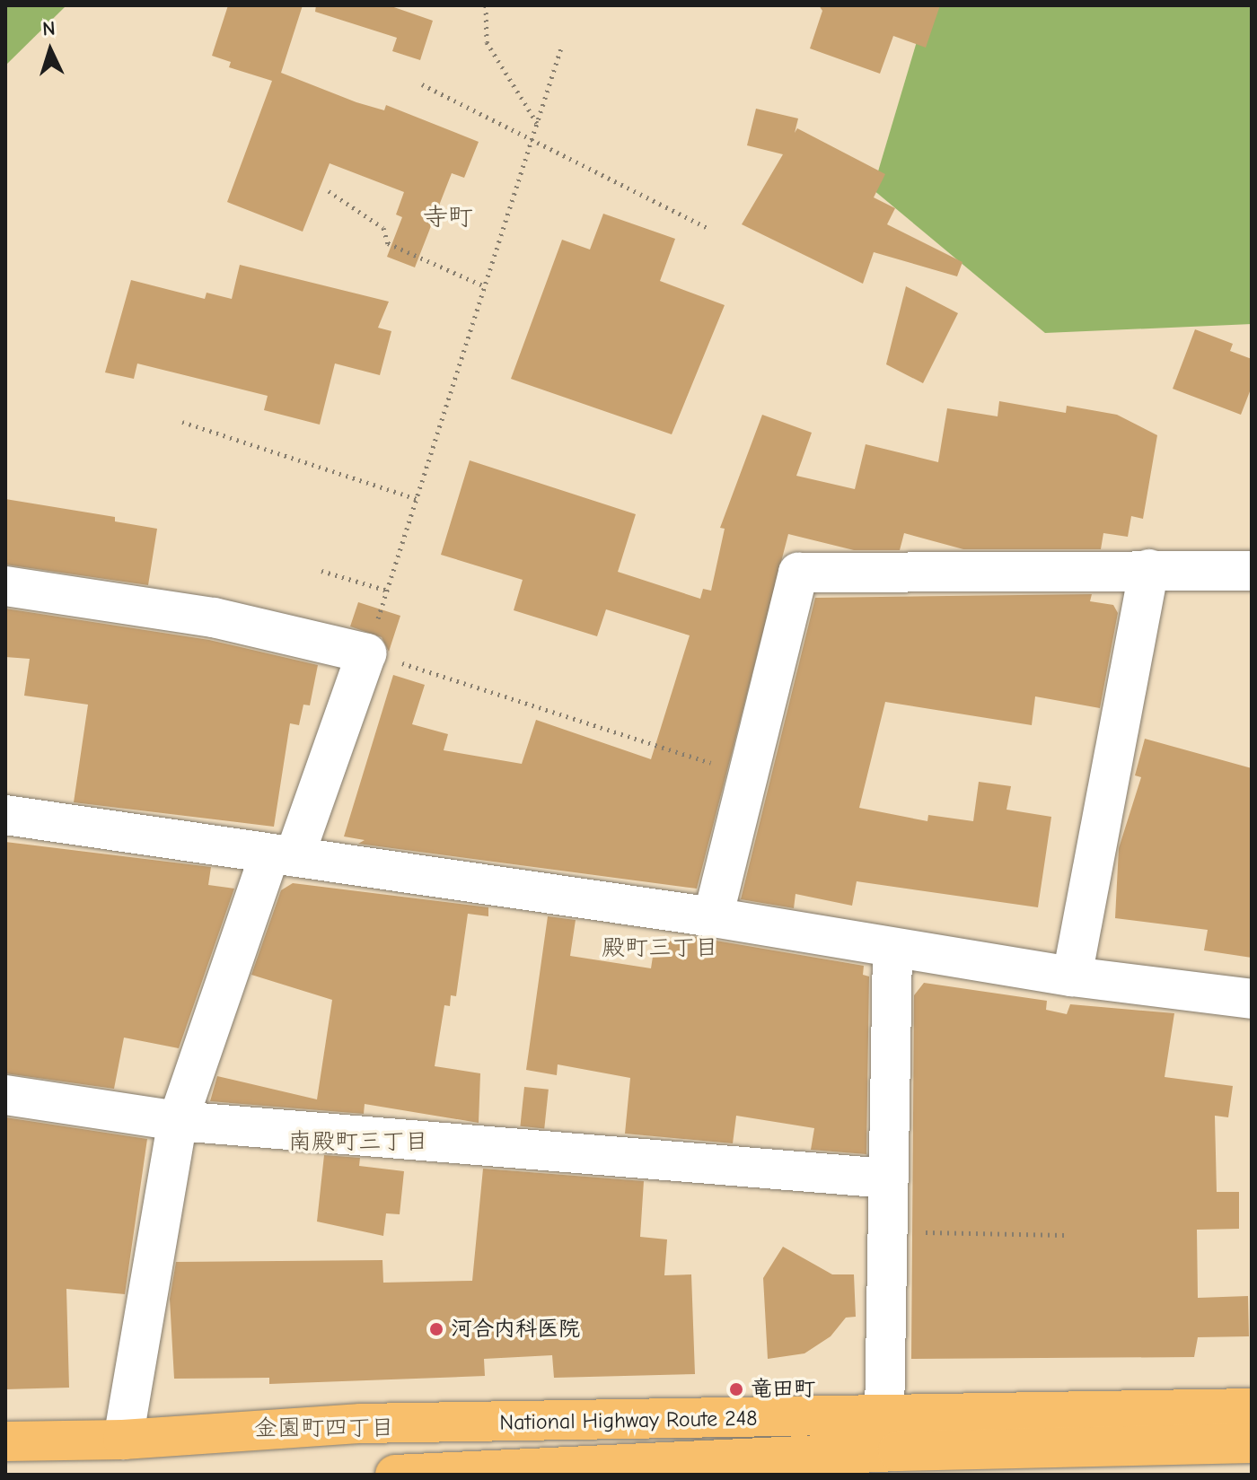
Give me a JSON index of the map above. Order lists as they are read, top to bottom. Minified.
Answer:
{"streets":{"highway":["National Highway Route 248"]},"districts":["寺町","殿町三丁目","南殿町三丁目","金園町四丁目"],"places":["河合内科医院","竜田町"],"north":"top"}
